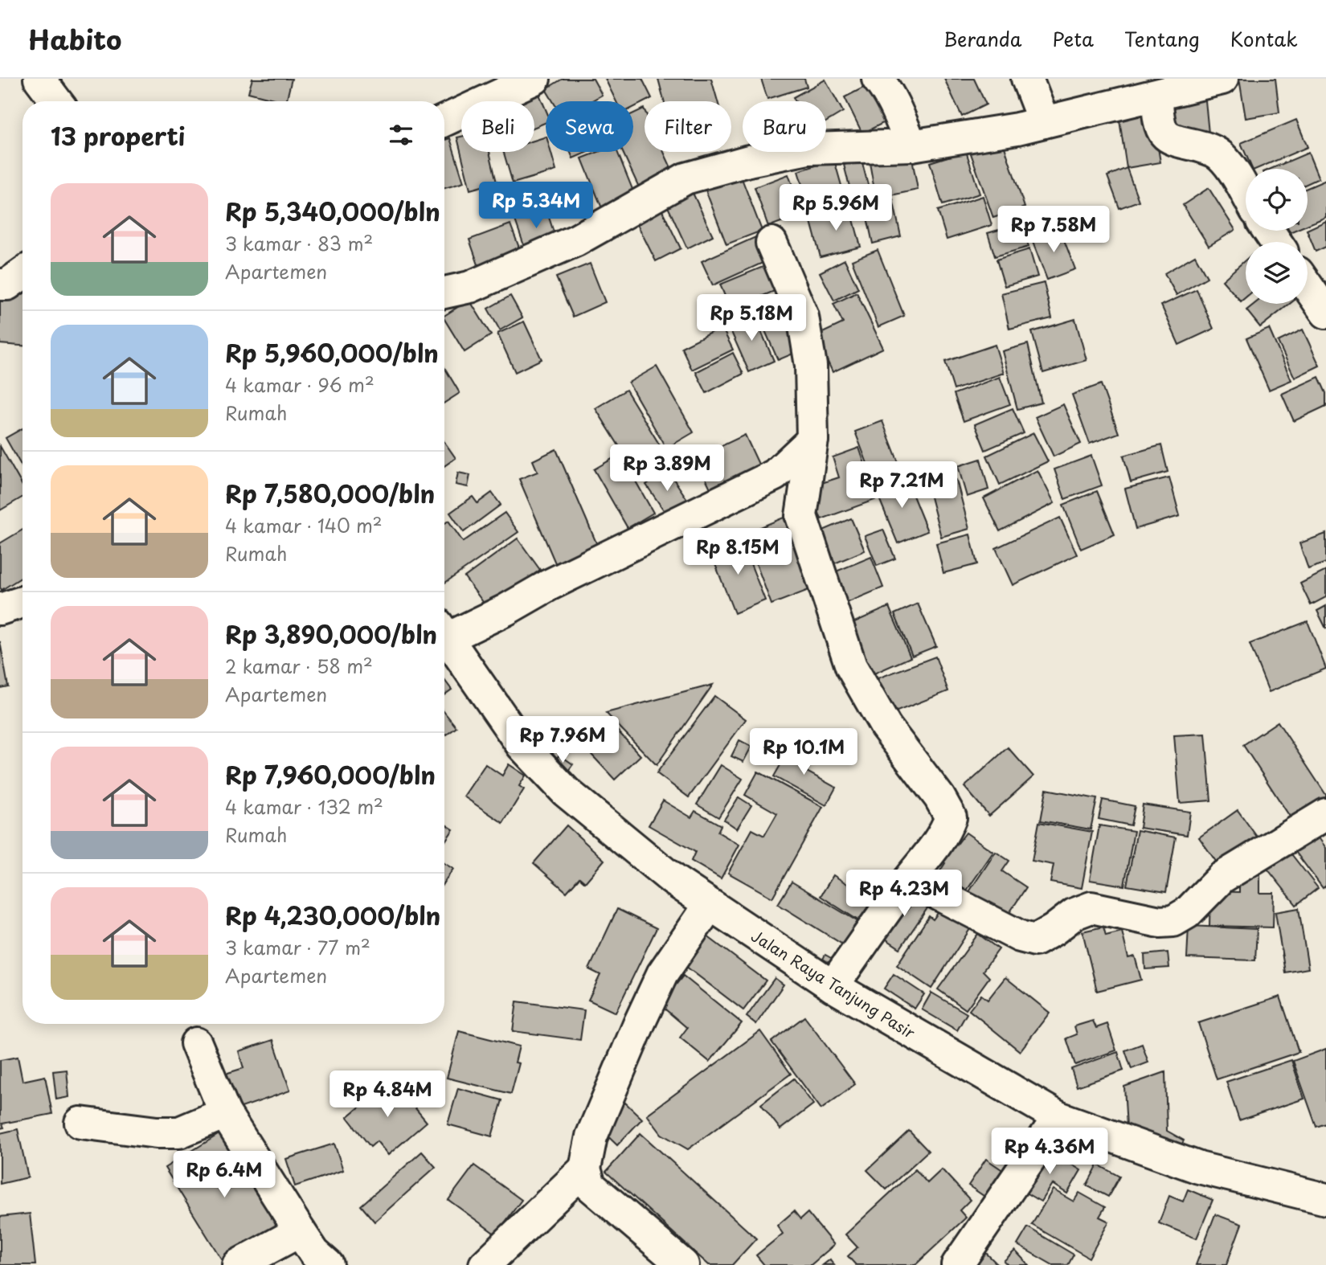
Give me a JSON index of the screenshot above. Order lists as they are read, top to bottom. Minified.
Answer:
{"streets":{"street":["Jalan Raya Tanjung Pasir"]},"page":{"header":"Habito","nav":["Beranda","Peta","Tentang","Kontak"],"chip":["Beli","Sewa","Filter","Baru"],"heading":"13 properti","list":[{"name":"Rp 5,340,000/bln","note":"3 kamar · 83 m² · Apartemen"},{"name":"Rp 5,960,000/bln","note":"4 kamar · 96 m² · Rumah"},{"name":"Rp 7,580,000/bln","note":"4 kamar · 140 m² · Rumah"},{"name":"Rp 3,890,000/bln","note":"2 kamar · 58 m² · Apartemen"},{"name":"Rp 7,960,000/bln","note":"4 kamar · 132 m² · Rumah"},{"name":"Rp 4,230,000/bln","note":"3 kamar · 77 m² · Apartemen"}],"price":["Rp 5.34M","Rp 5.96M","Rp 7.58M","Rp 5.18M","Rp 3.89M","Rp 7.21M","Rp 8.15M","Rp 7.96M","Rp 10.1M","Rp 4.23M","Rp 4.84M","Rp 4.36M","Rp 6.4M"]}}
